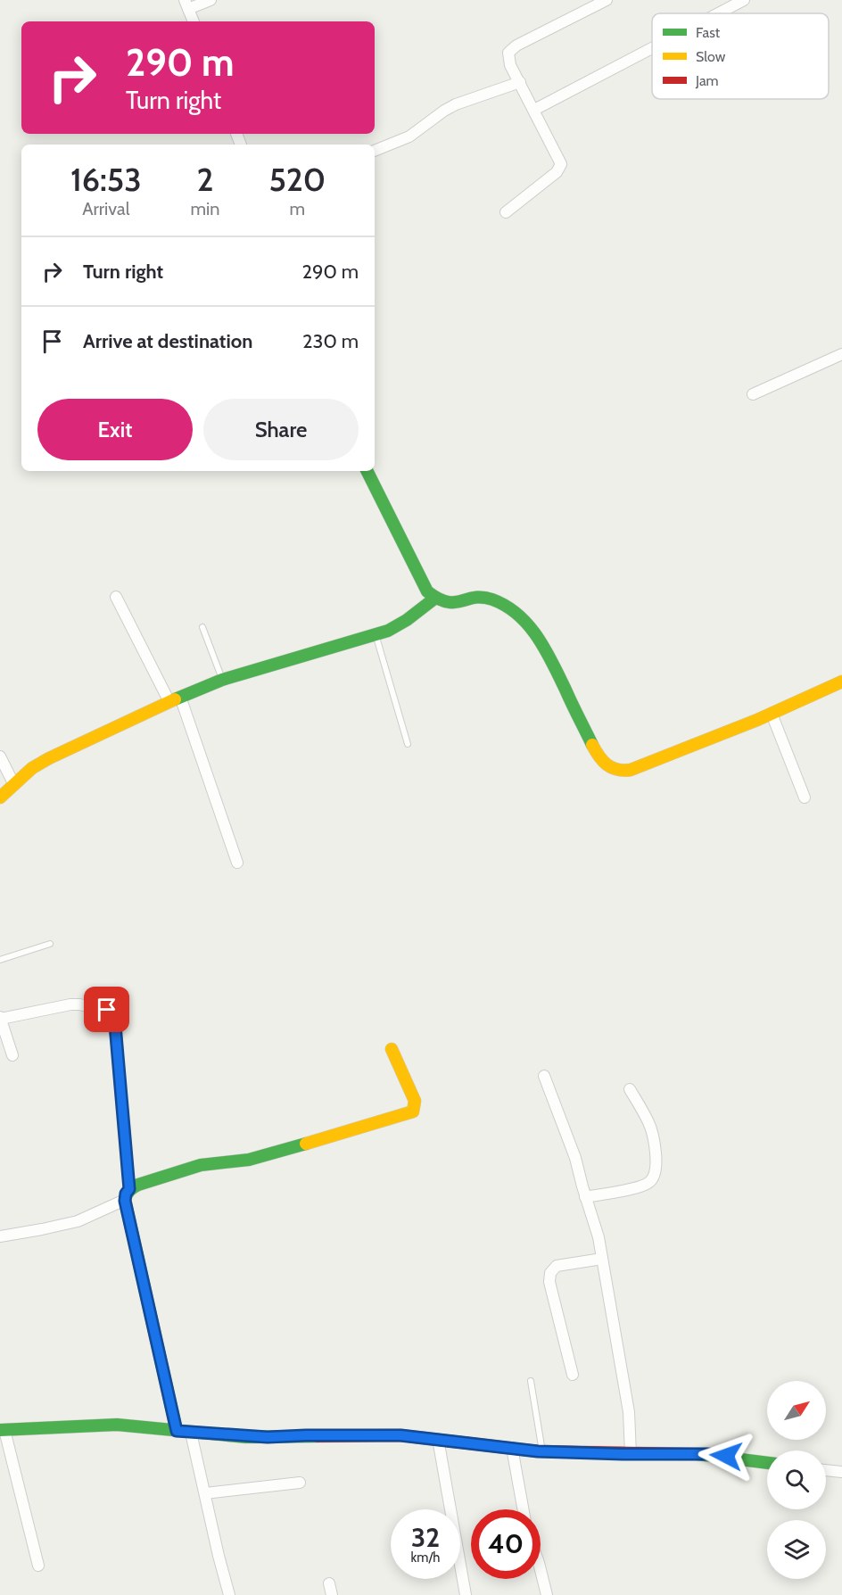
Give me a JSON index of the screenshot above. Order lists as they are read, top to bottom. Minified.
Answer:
{"legend":["Fast","Slow","Jam"],"north":"top right","page":{"turn":["290 m","Turn right"],"eta":["16:53","Arrival","2","min","520","m"],"list":[{"name":"Turn right","value":"290 m"},{"name":"Arrive at destination","value":"230 m"}],"buttons":["Exit","Share"],"speed":"32 km/h","limit":"40"}}
